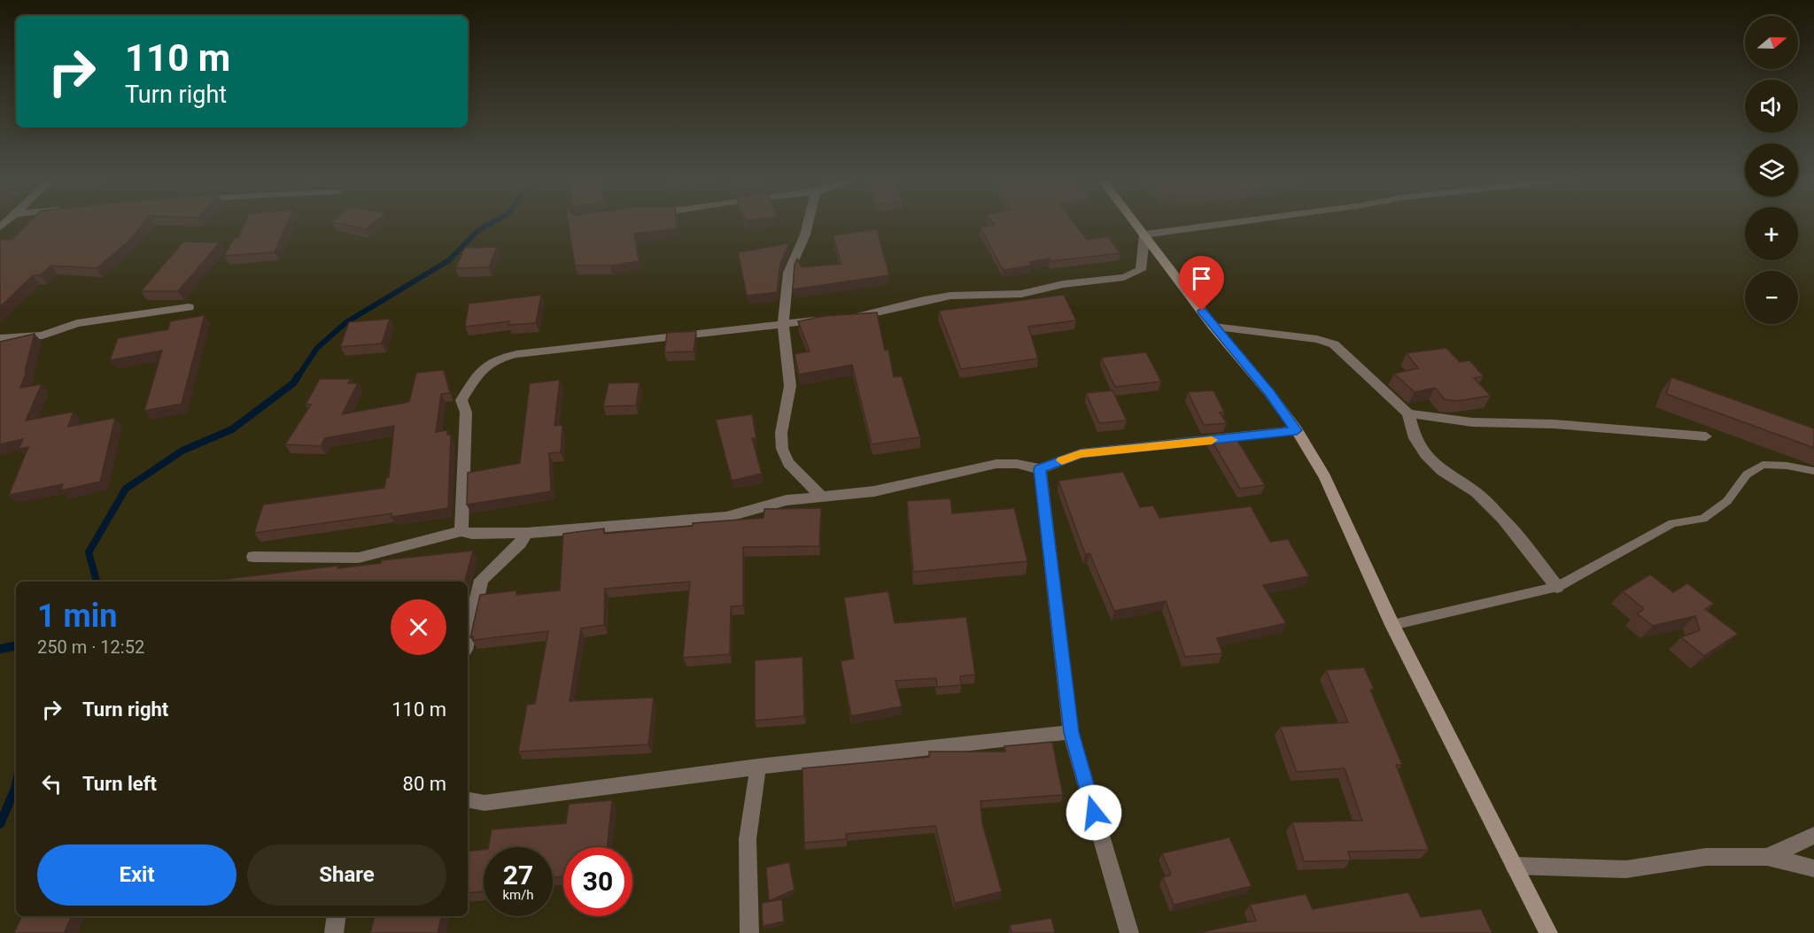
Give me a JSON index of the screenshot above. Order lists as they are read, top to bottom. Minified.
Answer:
{"north":"right","page":{"map_buttons":["+","−"],"turn":["110 m","Turn right"],"heading":["1 min","250 m · 12:52"],"list":[{"name":"Turn right","value":"110 m"},{"name":"Turn left","value":"80 m"}],"buttons":["Exit","Share"],"speed":"27 km/h","limit":"30"}}
